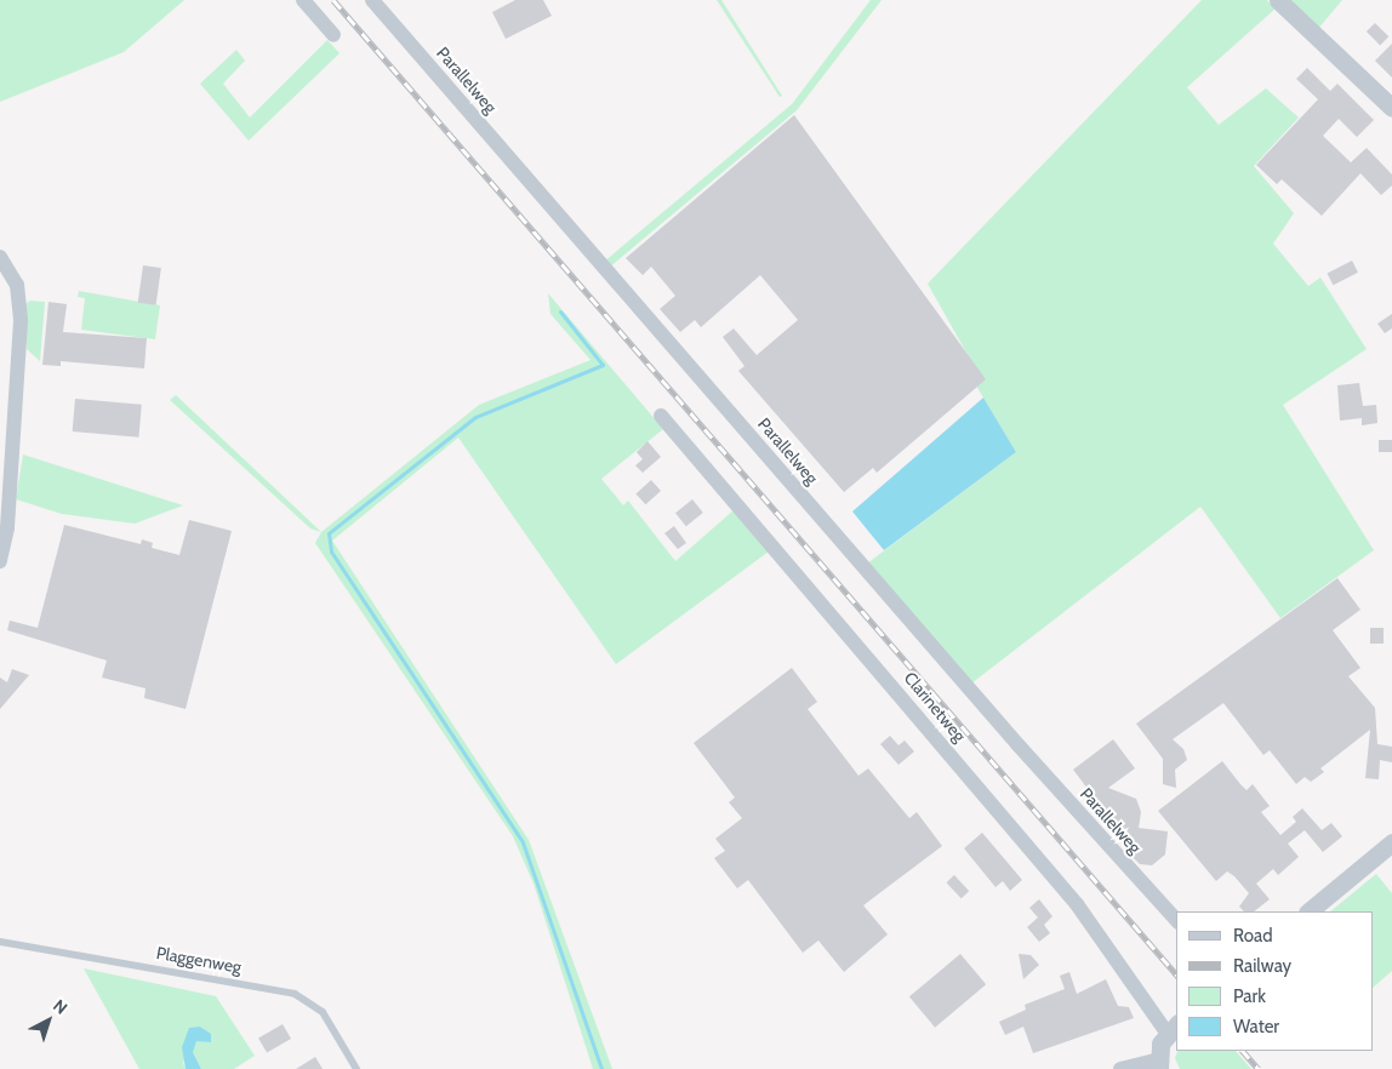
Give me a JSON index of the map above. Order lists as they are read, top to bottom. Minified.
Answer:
{"streets":{"street":["Parallelweg","Clarinetweg"],"lane":["Plaggenweg"]},"legend":["Road","Railway","Park","Water"],"north":"top right"}
